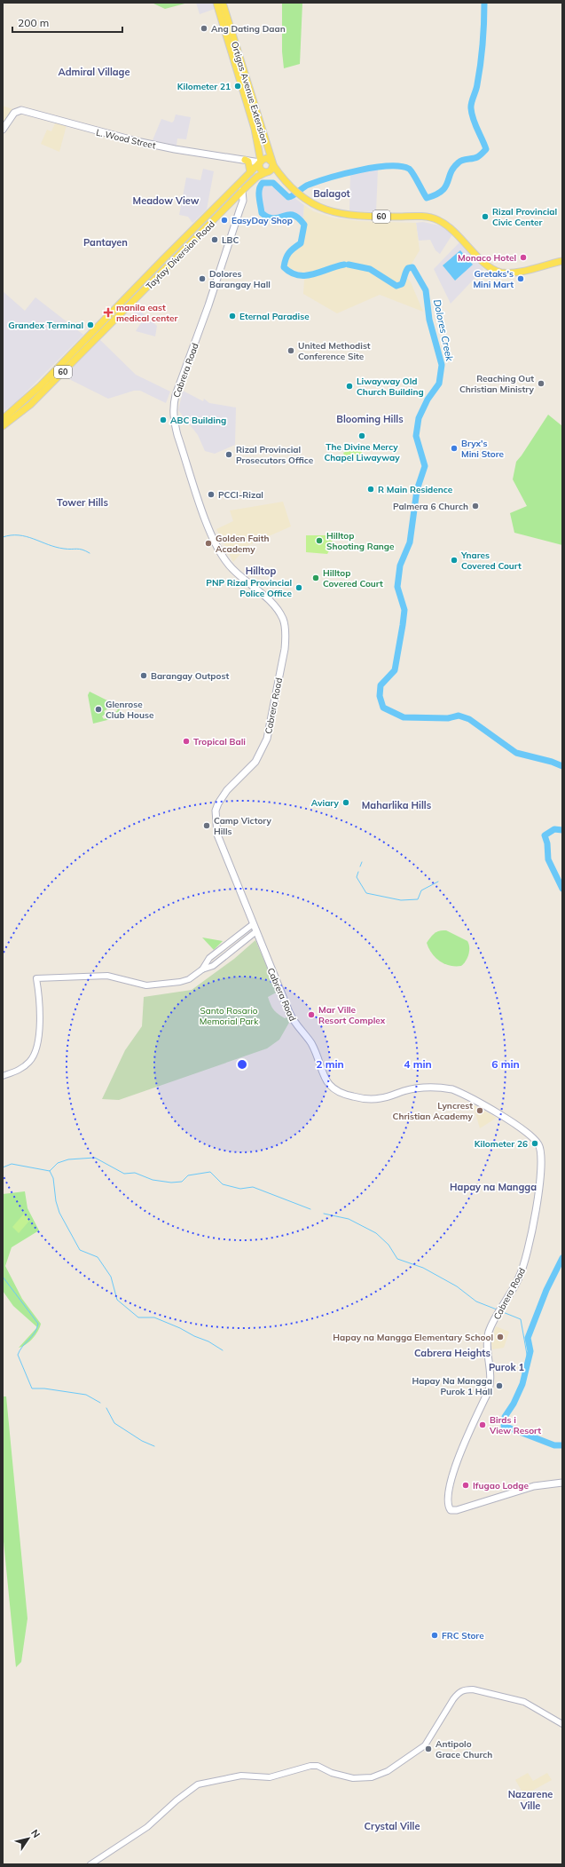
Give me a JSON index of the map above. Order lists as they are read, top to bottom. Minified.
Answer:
{"streets":{"main road":["Ortigas Avenue Extension","L. Wood Street","60","Taytay Diversion Road","Cabrera Road"]},"crossings":[["Ortigas Avenue Extension","L. Wood Street"],["Ortigas Avenue Extension","60"],["Ortigas Avenue Extension","Taytay Diversion Road"],["L. Wood Street","Taytay Diversion Road"],["60","Taytay Diversion Road"],["Taytay Diversion Road","Cabrera Road"]],"districts":["Admiral Village","Balagot","Meadow View","Pantayen","Blooming Hills","Tower Hills","Hilltop","Maharlika Hills","Hapay na Mangga","Cabrera Heights","Purok 1","Nazarene Ville","Crystal Ville"],"water":["Dolores Creek"],"parks":["Santo Rosario Memorial Park"],"places":{"other":["Ang Dating Daan","Kilometer 21","Rizal Provincial Civic Center","EasyDay Shop","LBC","Monaco Hotel","Dolores Barangay Hall","Gretaks's Mini Mart","Eternal Paradise","Grandex Terminal","United Methodist Conference Site","Reaching Out Christian Ministry","Liwayway Old Church Building","ABC Building","The Divine Mercy Chapel Liwayway","Bryx's Mini Store","Rizal Provincial Prosecutors Office","R Main Residence","PCCI-Rizal","Palmera 6 Church","Hilltop Shooting Range","Golden Faith Academy","Ynares Covered Court","Hilltop Covered Court","PNP Rizal Provincial Police Office","Barangay Outpost","Glenrose Club House","Tropical Bali","Aviary","Camp Victory Hills","Mar Ville Resort Complex","Lyncrest Christian Academy","Kilometer 26","Hapay na Mangga Elementary School","Hapay Na Mangga Purok 1 Hall","Birds i View Resort","Ifugao Lodge","FRC Store","Antipolo Grace Church"],"health":["manila east medical center"]},"scale_bar":"200 m","north":"top right","rings":["2 min","4 min","6 min"]}
